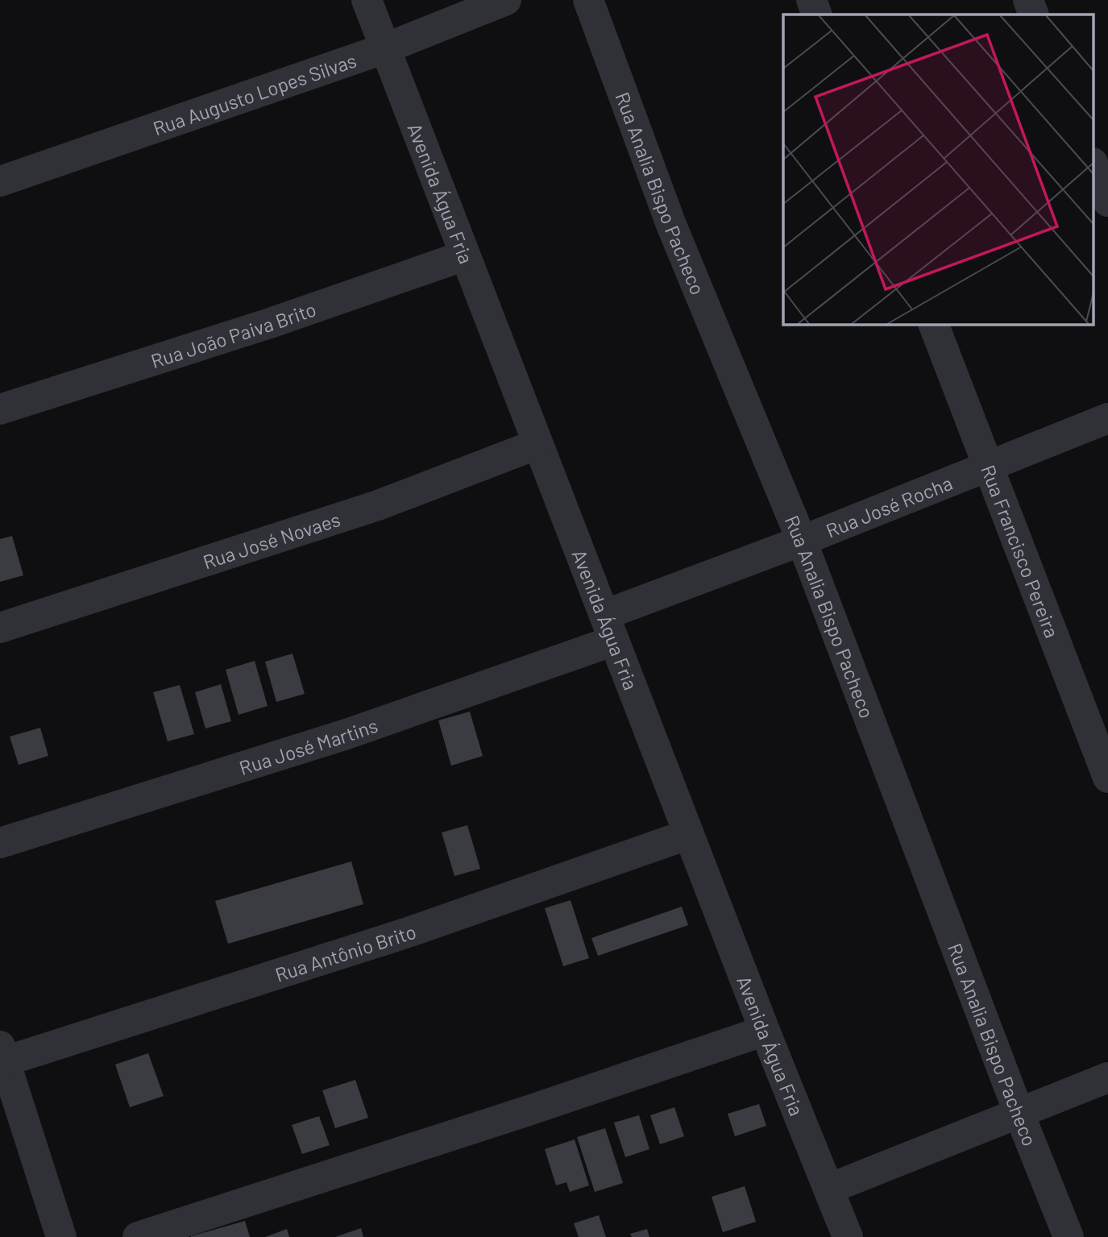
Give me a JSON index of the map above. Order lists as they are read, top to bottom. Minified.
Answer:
{"streets":{"street":["Rua Augusto Lopes Silvas","Avenida Água Fria","Rua Analia Bispo Pacheco","Rua João Paiva Brito","Rua José Rocha","Rua José Novaes","Rua Francisco Pereira","Rua José Martins","Rua Antônio Brito"]},"crossings":[["Rua Augusto Lopes Silvas","Avenida Água Fria"],["Avenida Água Fria","Rua João Paiva Brito"],["Avenida Água Fria","Rua José Rocha"],["Avenida Água Fria","Rua José Novaes"],["Avenida Água Fria","Rua José Martins"],["Avenida Água Fria","Rua Antônio Brito"],["Rua Analia Bispo Pacheco","Rua José Rocha"],["Rua José Rocha","Rua Francisco Pereira"],["Rua José Rocha","Rua José Martins"]]}
